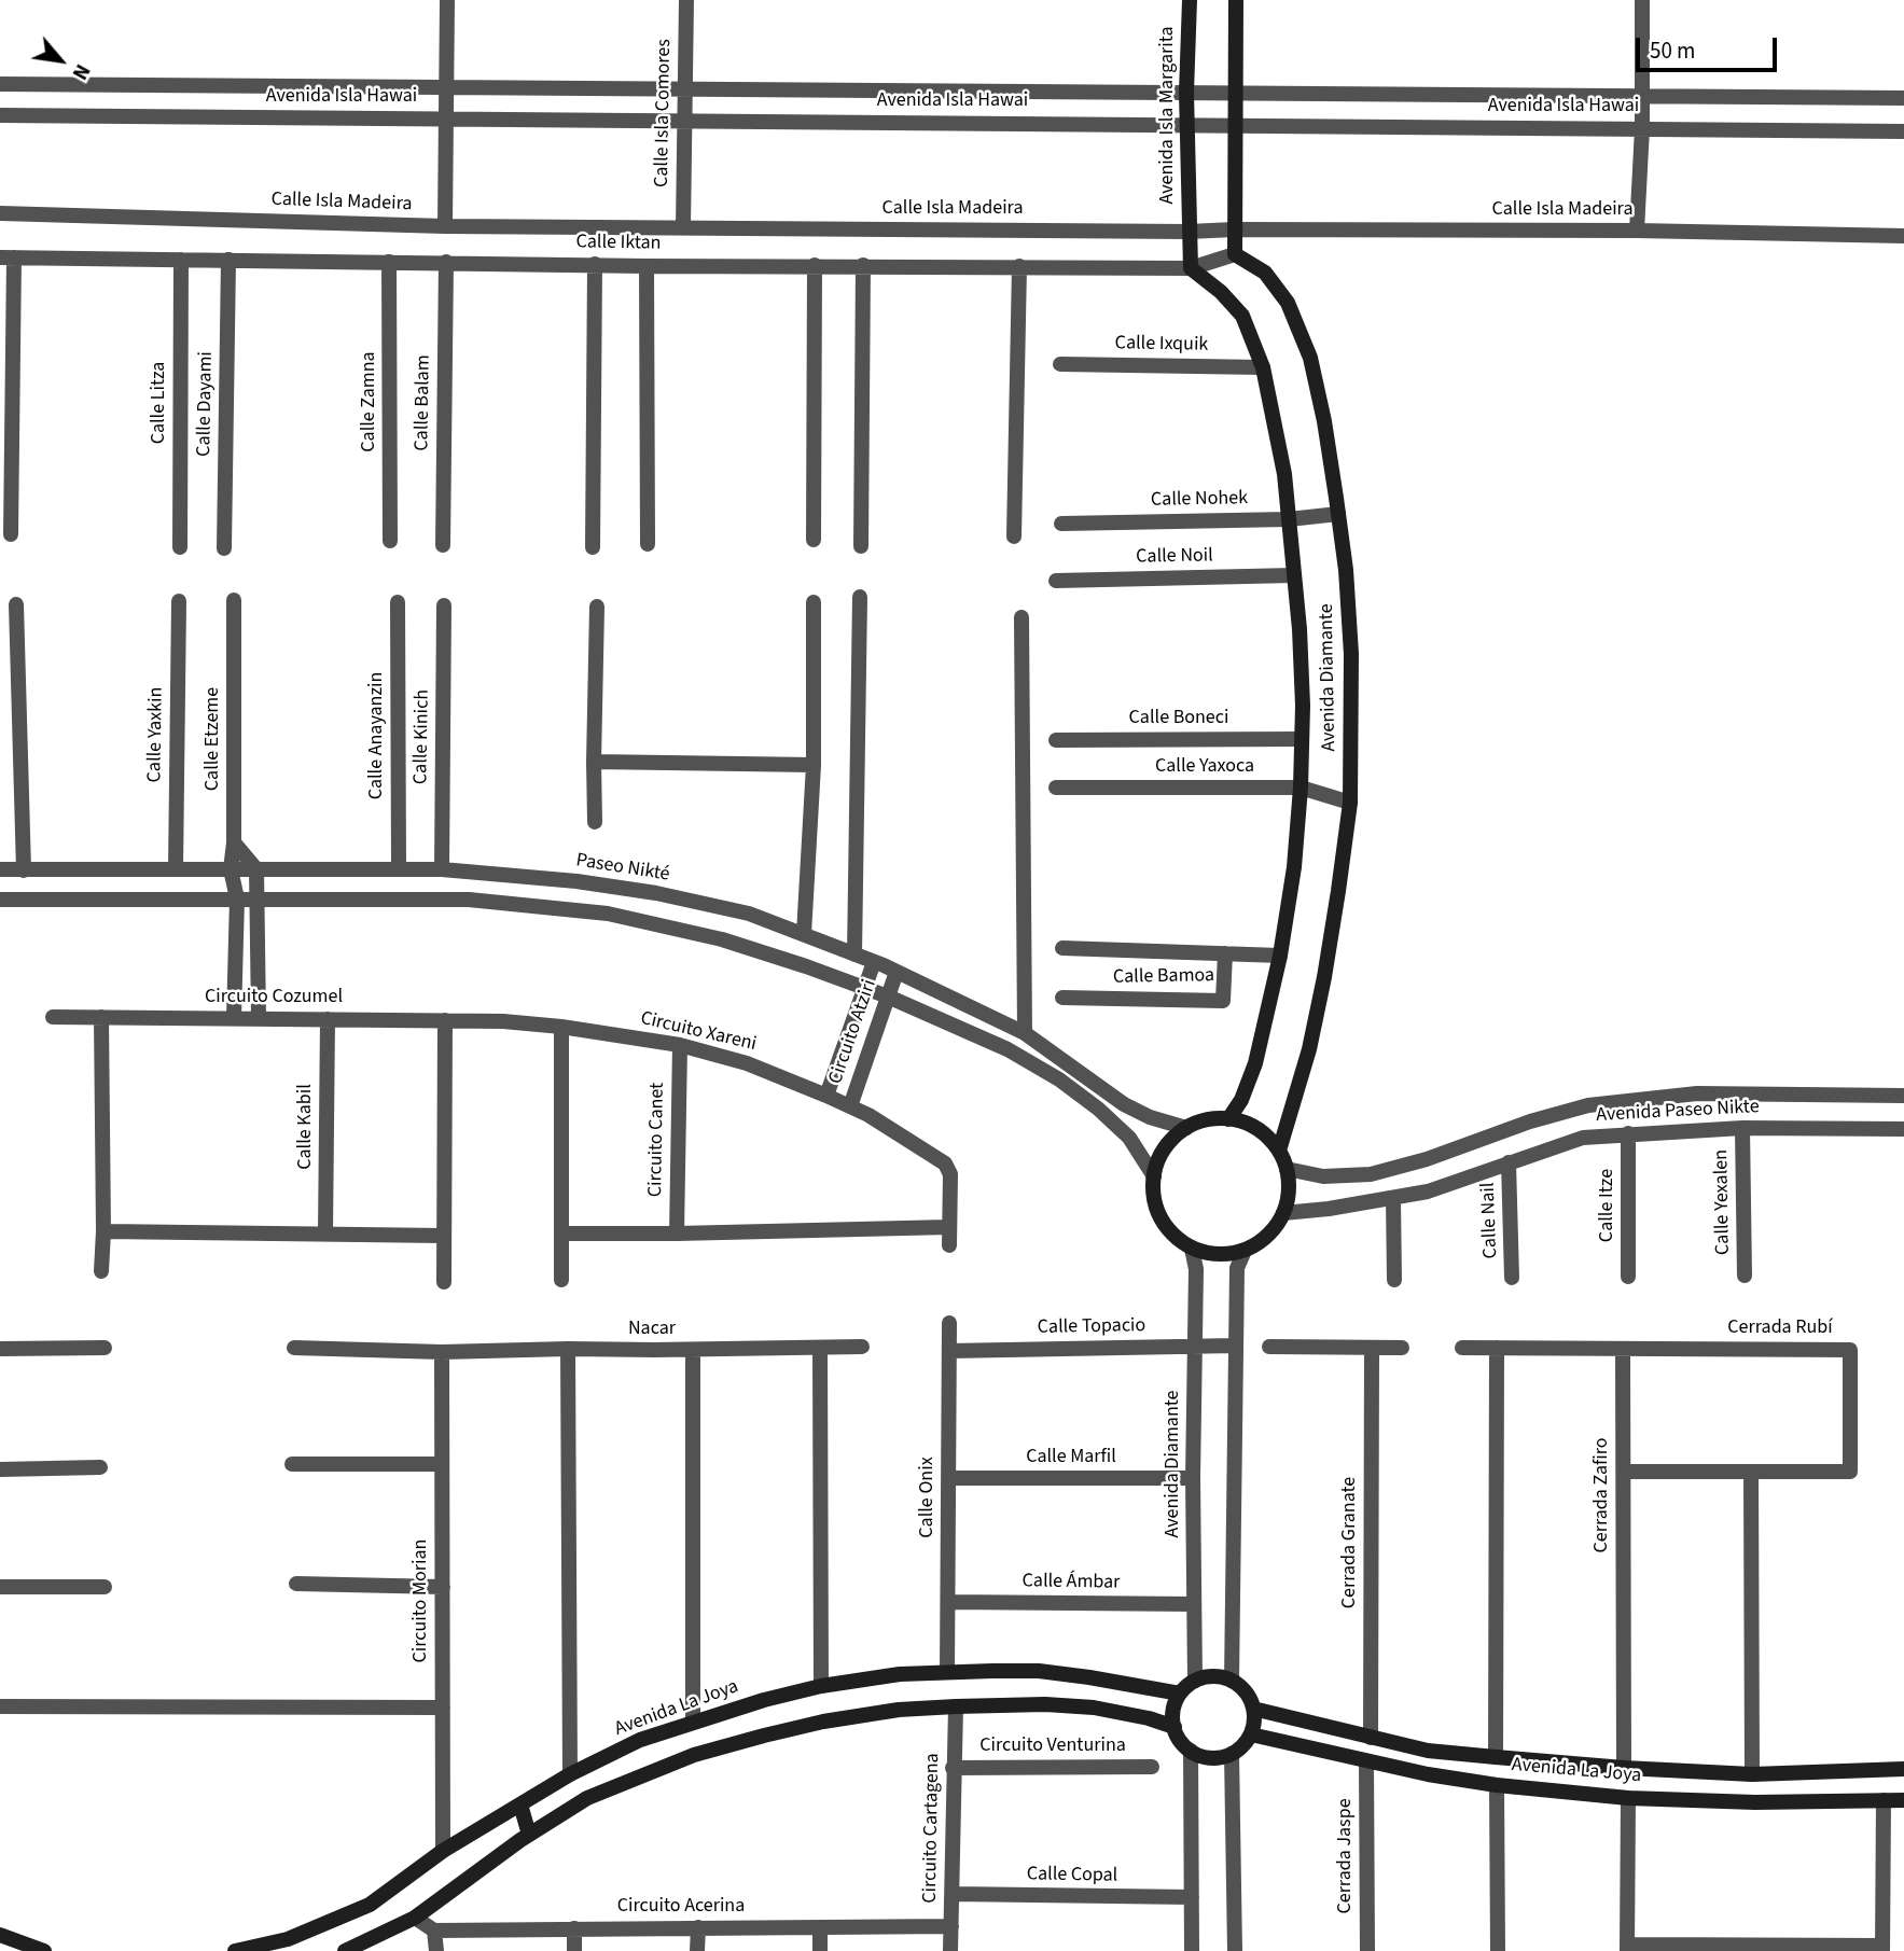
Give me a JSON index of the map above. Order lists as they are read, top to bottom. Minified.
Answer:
{"streets":{"street":["Avenida Isla Hawai","Calle Isla Comores","Avenida Isla Margarita","Calle Isla Madeira","Calle Iktan","Calle Ixquik","Calle Zamna","Calle Litza","Calle Balam","Calle Dayami","Calle Nohek","Calle Noil","Avenida Diamante","Calle Boneci","Calle Yaxkin","Calle Anayanzin","Calle Kinich","Calle Etzeme","Calle Yaxoca","Paseo Nikté","Calle Bamoa","Circuito Cozumel","Circuito Xareni","Circuito Atziri","Avenida Paseo Nikte","Calle Kabil","Circuito Canet","Calle Yexalen","Calle Itze","Calle Nail","Calle Topacio","Cerrada Rubí","Nacar","Calle Marfil","Cerrada Zafiro","Calle Onix","Cerrada Granate","Calle Ámbar","Circuito Morian","Avenida La Joya","Circuito Venturina","Circuito Cartagena","Cerrada Jaspe","Calle Copal","Circuito Acerina"]},"crossings":[["Avenida Isla Hawai","Calle Isla Comores"],["Avenida Isla Hawai","Avenida Isla Margarita"],["Calle Isla Comores","Calle Isla Madeira"],["Avenida Isla Margarita","Calle Isla Madeira"],["Calle Iktan","Calle Zamna"],["Calle Iktan","Calle Litza"],["Calle Iktan","Calle Balam"],["Calle Iktan","Calle Dayami"],["Calle Iktan","Avenida Diamante"],["Calle Ixquik","Avenida Diamante"],["Calle Nohek","Avenida Diamante"],["Calle Noil","Avenida Diamante"],["Avenida Diamante","Calle Boneci"],["Avenida Diamante","Calle Yaxoca"],["Avenida Diamante","Paseo Nikté"],["Avenida Diamante","Calle Bamoa"],["Avenida Diamante","Avenida Paseo Nikte"],["Avenida Diamante","Calle Topacio"],["Avenida Diamante","Calle Marfil"],["Avenida Diamante","Calle Ámbar"],["Avenida Diamante","Avenida La Joya"],["Calle Yaxkin","Paseo Nikté"],["Calle Anayanzin","Paseo Nikté"],["Calle Kinich","Paseo Nikté"],["Calle Etzeme","Paseo Nikté"],["Calle Etzeme","Circuito Cozumel"],["Paseo Nikté","Circuito Atziri"],["Paseo Nikté","Avenida Paseo Nikte"],["Circuito Cozumel","Circuito Xareni"],["Circuito Cozumel","Calle Kabil"],["Circuito Xareni","Circuito Atziri"],["Circuito Xareni","Circuito Canet"],["Avenida Paseo Nikte","Calle Yexalen"],["Avenida Paseo Nikte","Calle Itze"],["Avenida Paseo Nikte","Calle Nail"],["Calle Topacio","Calle Onix"],["Cerrada Rubí","Cerrada Zafiro"],["Nacar","Circuito Morian"],["Calle Marfil","Calle Onix"],["Cerrada Zafiro","Avenida La Joya"],["Calle Onix","Calle Ámbar"],["Calle Onix","Avenida La Joya"],["Cerrada Granate","Avenida La Joya"],["Circuito Morian","Avenida La Joya"],["Avenida La Joya","Cerrada Jaspe"],["Circuito Venturina","Circuito Cartagena"],["Circuito Cartagena","Calle Copal"],["Circuito Cartagena","Circuito Acerina"]],"scale_bar":"50 m","north":"bottom right"}
